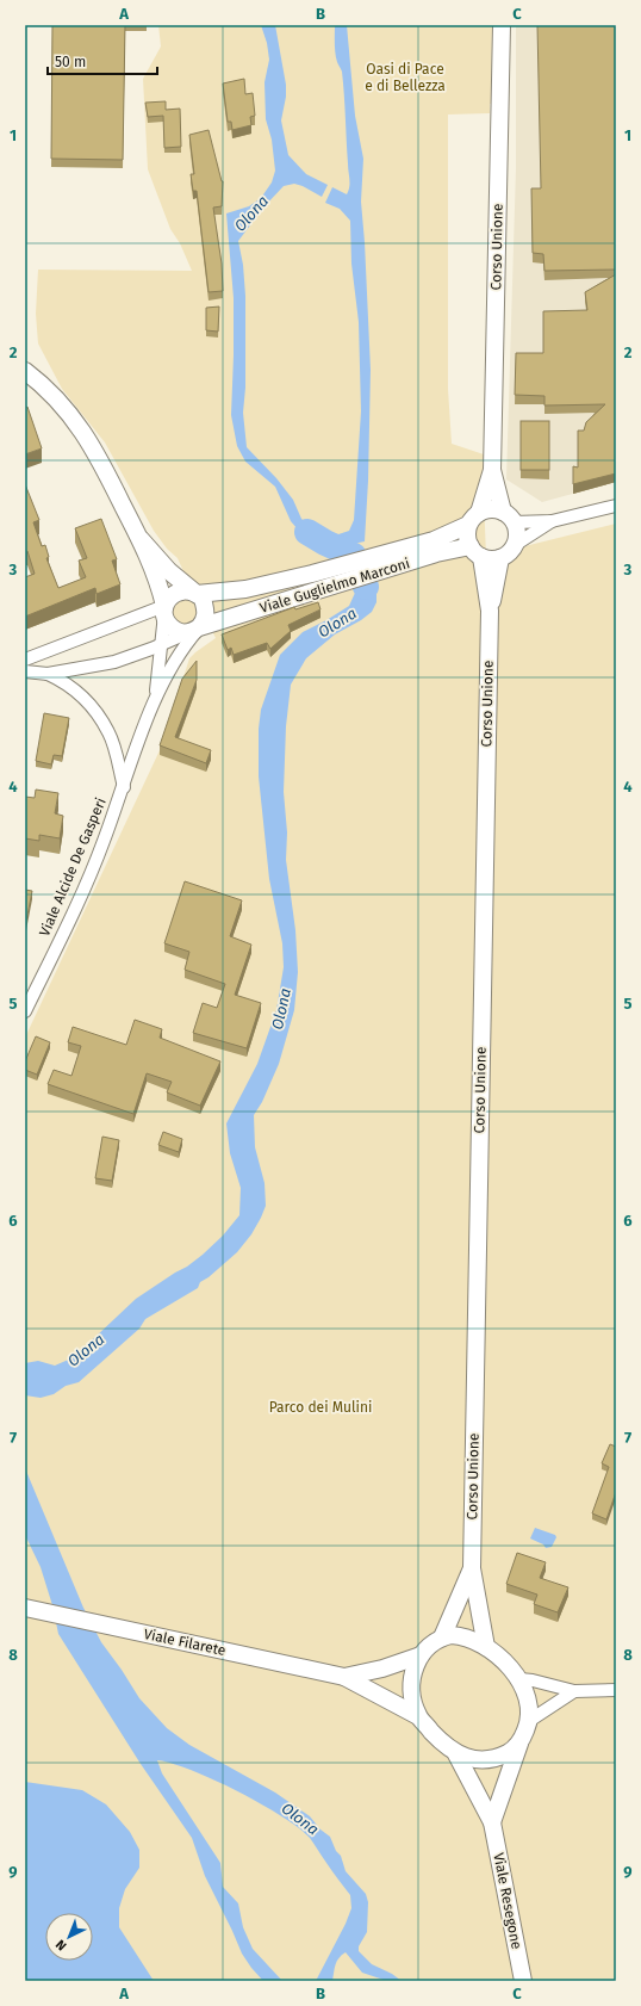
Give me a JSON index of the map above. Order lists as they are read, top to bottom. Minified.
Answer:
{"streets":{"street":["Corso Unione","Viale Guglielmo Marconi","Viale Alcide De Gasperi","Viale Filarete","Viale Resegone"]},"crossings":[["Corso Unione","Viale Guglielmo Marconi"],["Corso Unione","Viale Filarete"],["Corso Unione","Viale Resegone"],["Viale Filarete","Viale Resegone"]],"water":["Olona"],"parks":["Oasi di Pace e di Bellezza","Parco dei Mulini"],"scale_bar":"50 m","north":"bottom left","grid":{"columns":["A","B","C"],"rows":["1","2","3","4","5","6","7","8","9"]}}
